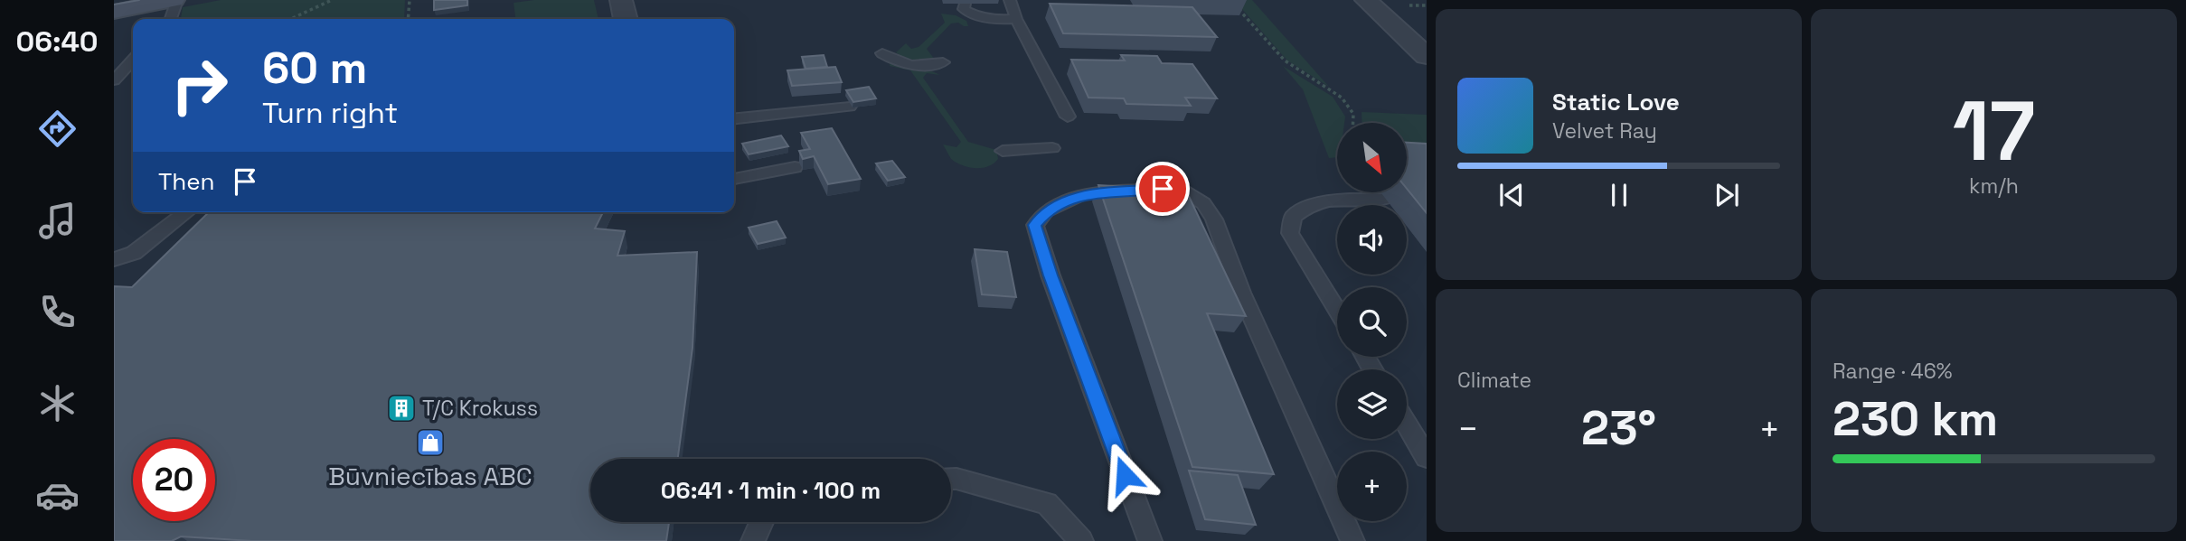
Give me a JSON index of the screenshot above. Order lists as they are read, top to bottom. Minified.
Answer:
{"places":{"building":["T/C Krokuss"],"shop":["Būvniecības ABC"]},"north":"bottom right","page":{"tabs":"06:40","tile":[["17","km/h"],"Climate",["Range · 46%","230 km"]],"turn":["60 m","Turn right"],"song":["Static Love","Velvet Ray"],"map_buttons":"+","then":"Then","heat":["−","23°","+"],"limit":"20","trip":"06:41 · 1 min · 100 m"}}
